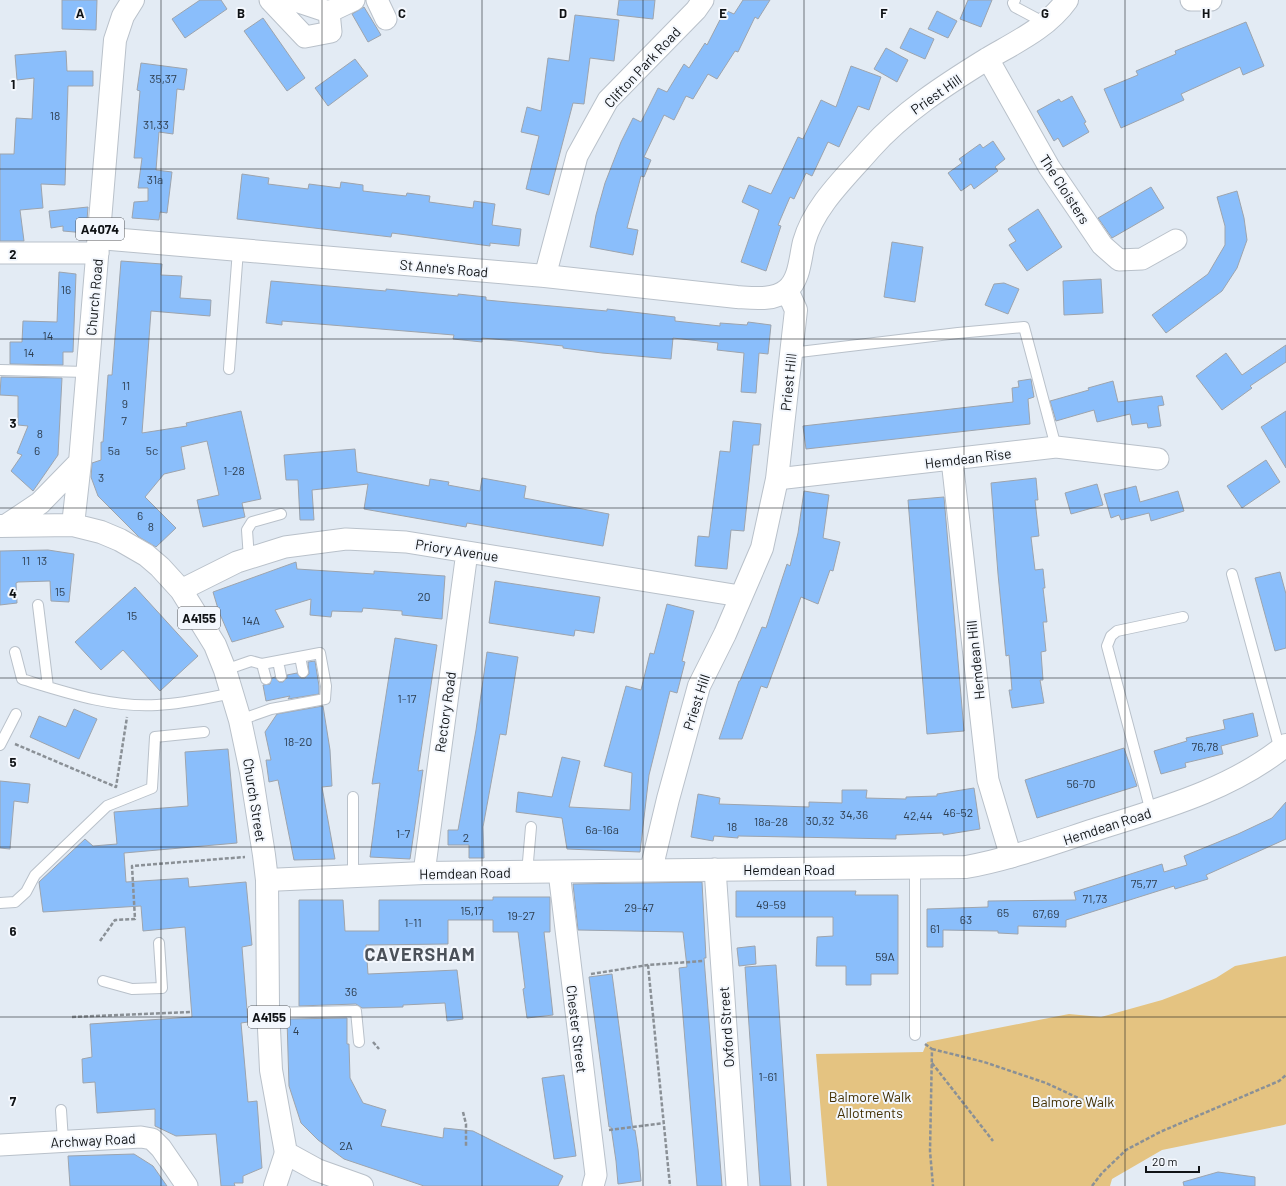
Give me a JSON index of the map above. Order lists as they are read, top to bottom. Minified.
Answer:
{"streets":{"street":["Clifton Park Road","Priest Hill","The Cloisters","A4074","St Anne's Road","Church Road","Hemdean Rise","Priory Avenue","A4155","Hemdean Hill","Rectory Road","Church Street","Hemdean Road","Oxford Street","Chester Street","Archway Road"]},"crossings":[["Clifton Park Road","St Anne's Road"],["Priest Hill","The Cloisters"],["Priest Hill","St Anne's Road"],["Priest Hill","Hemdean Rise"],["Priest Hill","Priory Avenue"],["Priest Hill","Hemdean Road"],["St Anne's Road","Church Road"],["Church Road","A4155"],["Church Road","Church Street"],["Hemdean Rise","Hemdean Hill"],["Priory Avenue","Rectory Road"],["Priory Avenue","Church Street"],["A4155","Church Street"],["Hemdean Hill","Hemdean Road"],["Rectory Road","Hemdean Road"],["Church Street","Hemdean Road"],["Hemdean Road","Oxford Street"],["Hemdean Road","Chester Street"]],"districts":["CAVERSHAM"],"parks":["Balmore Walk Allotments","Balmore Walk"],"house_numbers":["35,37","18","31,33","31a","16","14","14","11","9","7","8","6","5a","5c","1-28","3","6","8","11","13","15","20","15","14A","1-17","18-20","76,78","56-70","46-52","34,36","42,44","30,32","18a-28","18","6a-16a","1-7","2","75,77","71,73","49-59","29-47","15,17","65","67,69","19-27","63","1-11","61","59A","36","4","1-61","2A"],"scale_bar":"20 m","grid":{"columns":["A","B","C","D","E","F","G","H"],"rows":["1","2","3","4","5","6","7"]}}
